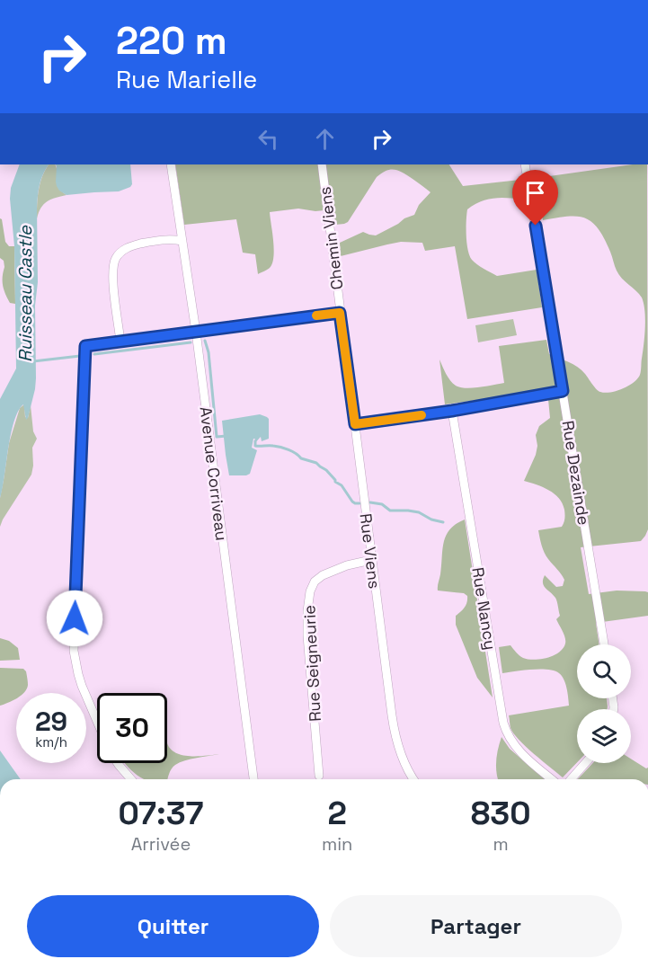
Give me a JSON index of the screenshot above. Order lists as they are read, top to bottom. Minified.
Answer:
{"streets":{"street":["Chemin Viens","Rue Dezainde","Avenue Corriveau","Rue Viens","Rue Nancy","Rue Seigneurie"]},"crossings":[["Chemin Viens","Rue Viens"],["Rue Viens","Rue Seigneurie"]],"water":["Ruisseau Castle"],"page":{"turn":["220 m","Rue Marielle"],"speed":"29 km/h","limit":"30","eta":["07:37","Arrivée","2","min","830","m"],"buttons":["Quitter","Partager"]}}
